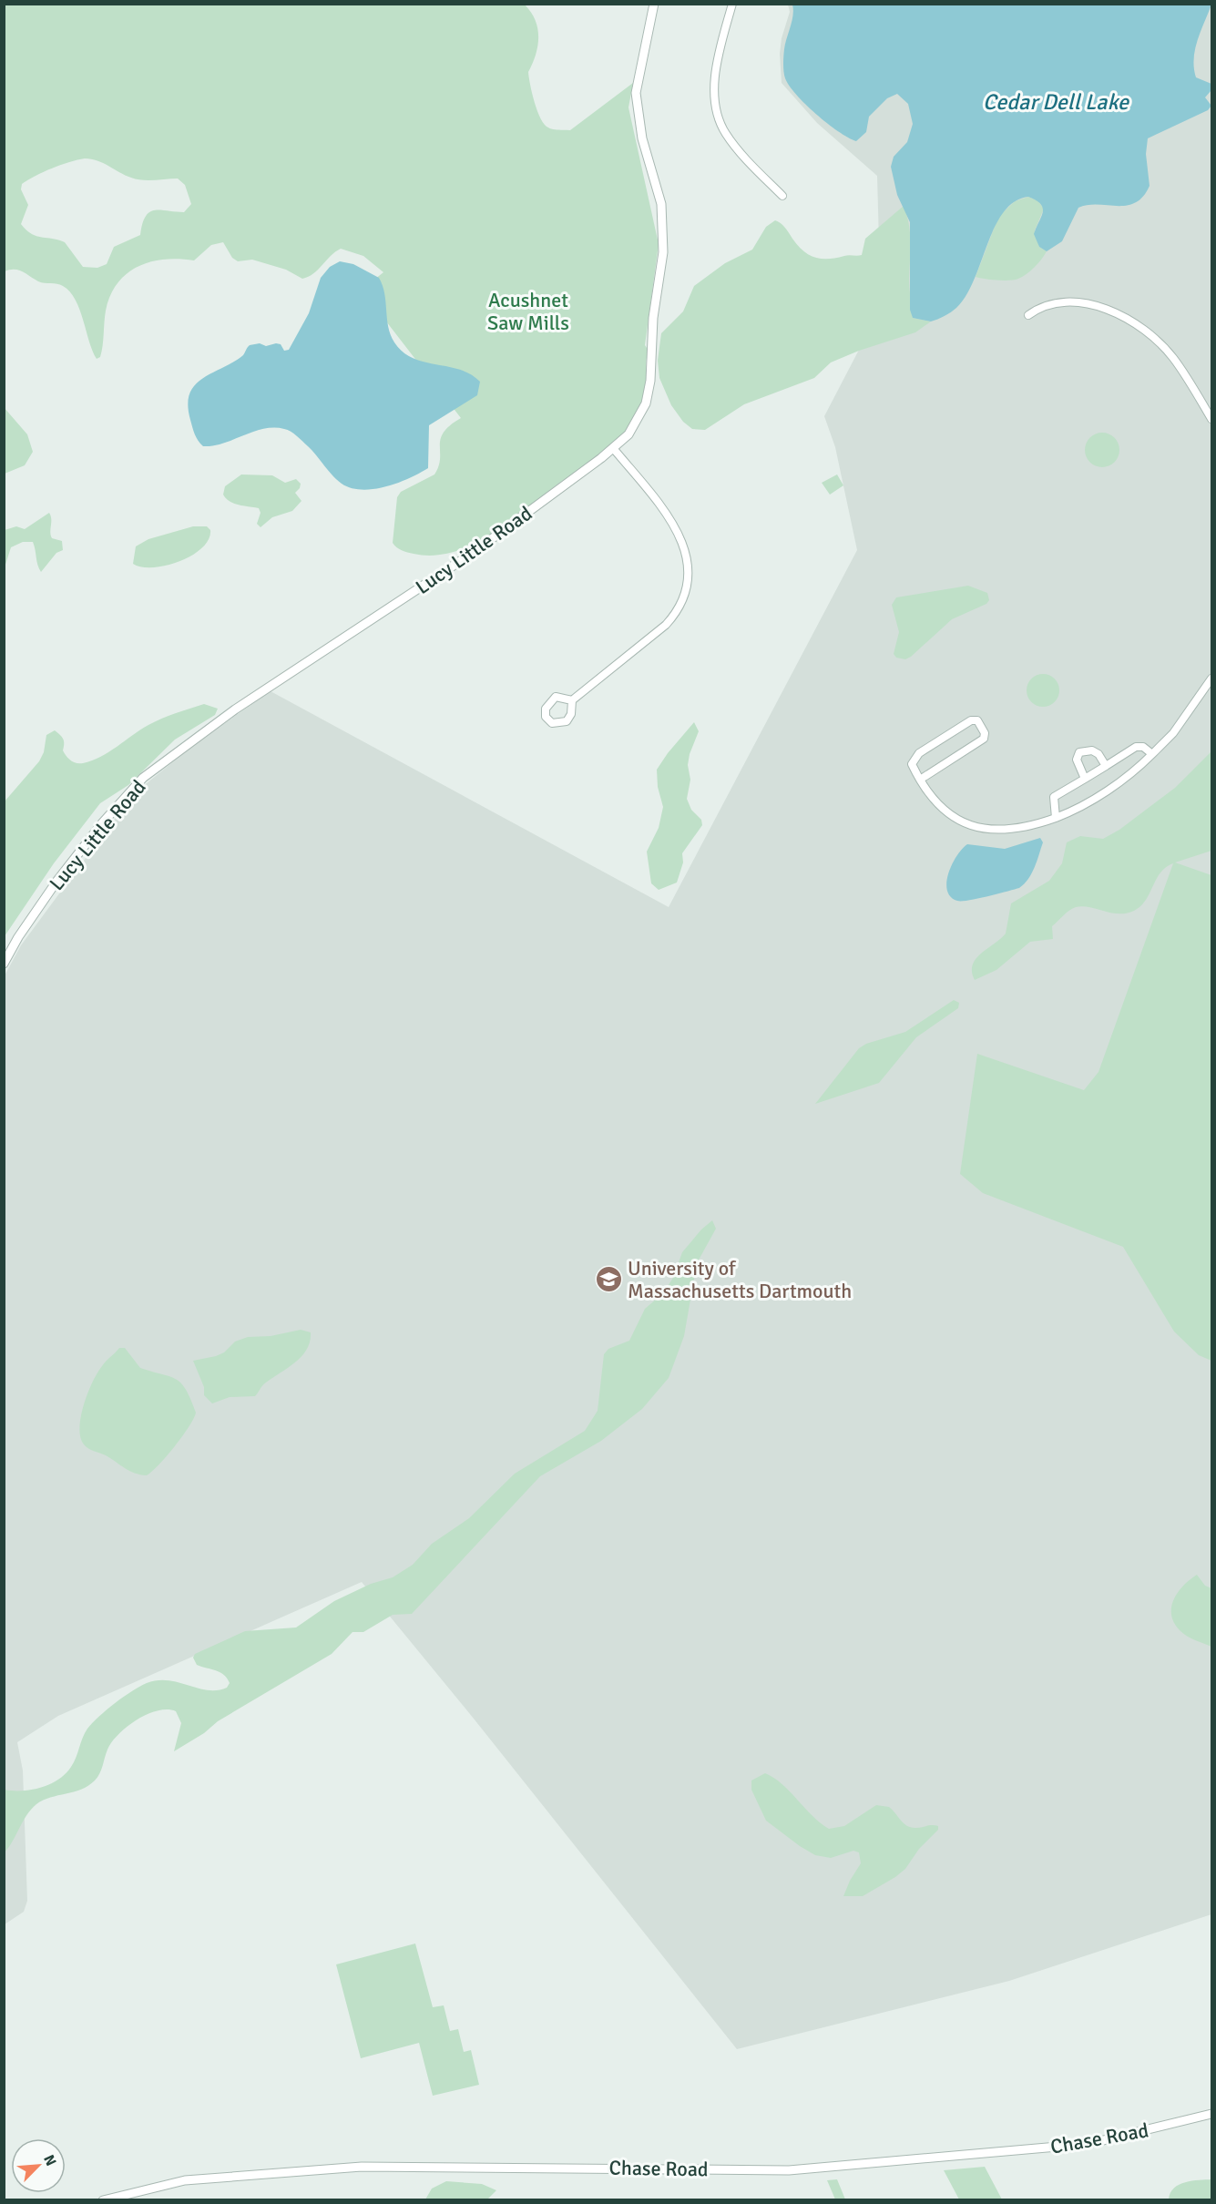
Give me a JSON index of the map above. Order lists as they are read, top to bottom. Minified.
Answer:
{"streets":{"street":["Lucy Little Road","Chase Road"]},"water":["Cedar Dell Lake"],"parks":["Acushnet Saw Mills"],"places":{"school or university":["University of Massachusetts Dartmouth"]},"north":"top right"}
